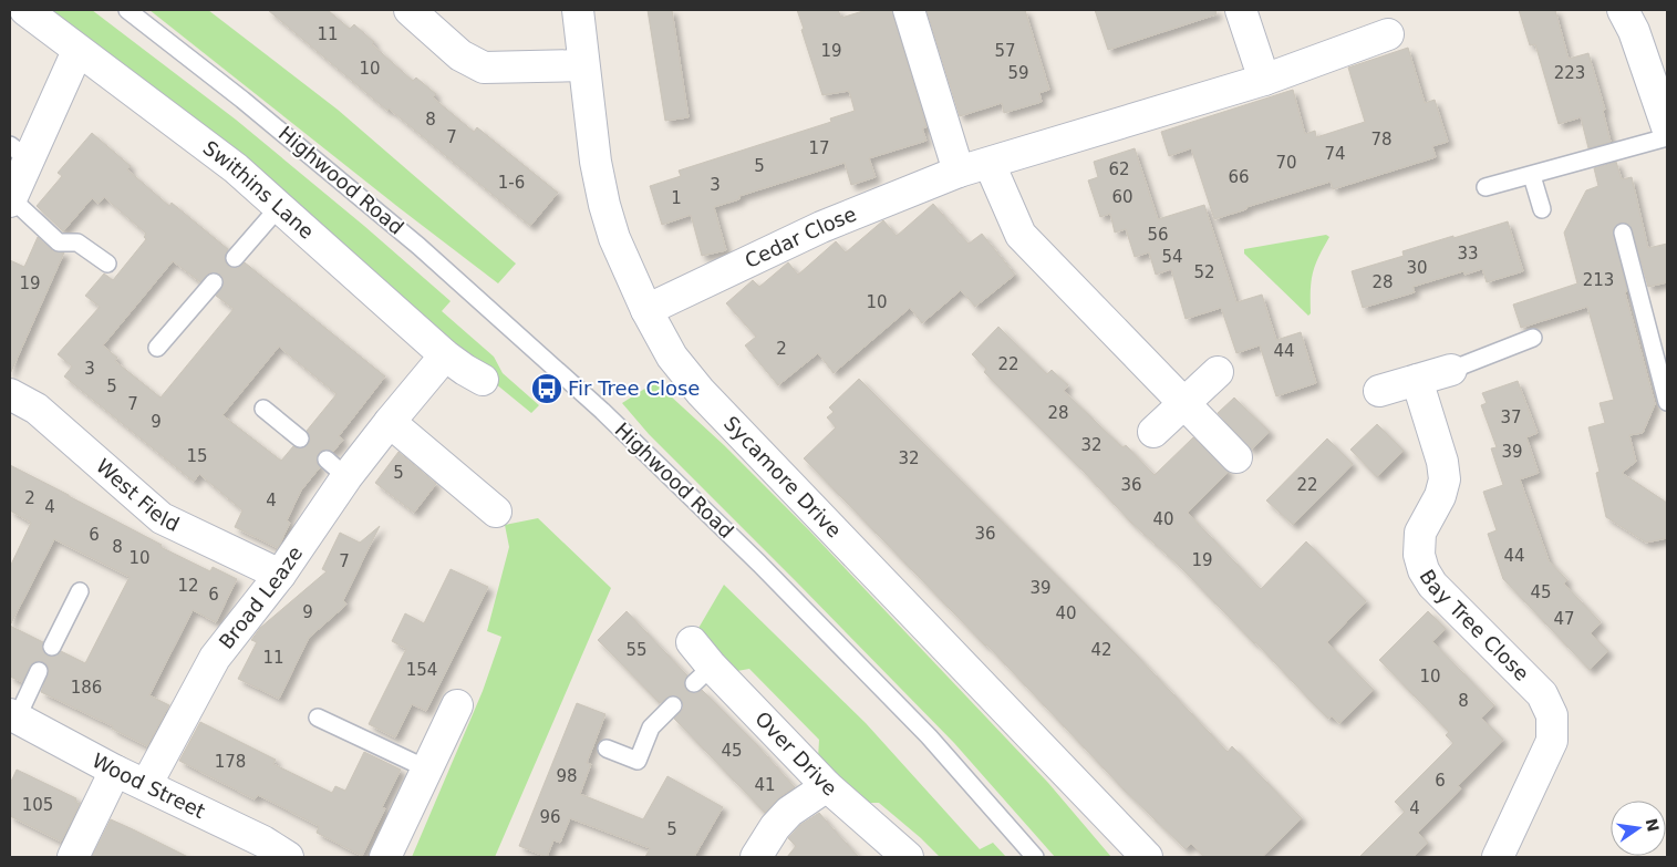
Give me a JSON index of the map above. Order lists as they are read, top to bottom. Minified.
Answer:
{"streets":{"street":["Swithins Lane","Cedar Close","Sycamore Drive","West Field","Broad Leaze","Bay Tree Close","Over Drive","Wood Street"],"lane":["Highwood Road"]},"crossings":[["Swithins Lane","Broad Leaze"],["Cedar Close","Sycamore Drive"],["West Field","Broad Leaze"],["Broad Leaze","Wood Street"]],"places":{"bus stop":["Fir Tree Close"]},"house_numbers":["11","19","57","10","59","223","8","7","78","17","74","70","5","62","66","1-6","3","60","1","56","33","54","30","52","213","28","19","10","2","44","22","3","5","7","28","37","9","32","39","15","32","5","36","22","2","4","4","40","36","6","8","44","10","19","7","12","39","45","6","9","40","47","55","42","11","154","10","186","8","45","178","98","6","41","105","4","96","5"],"north":"right"}
